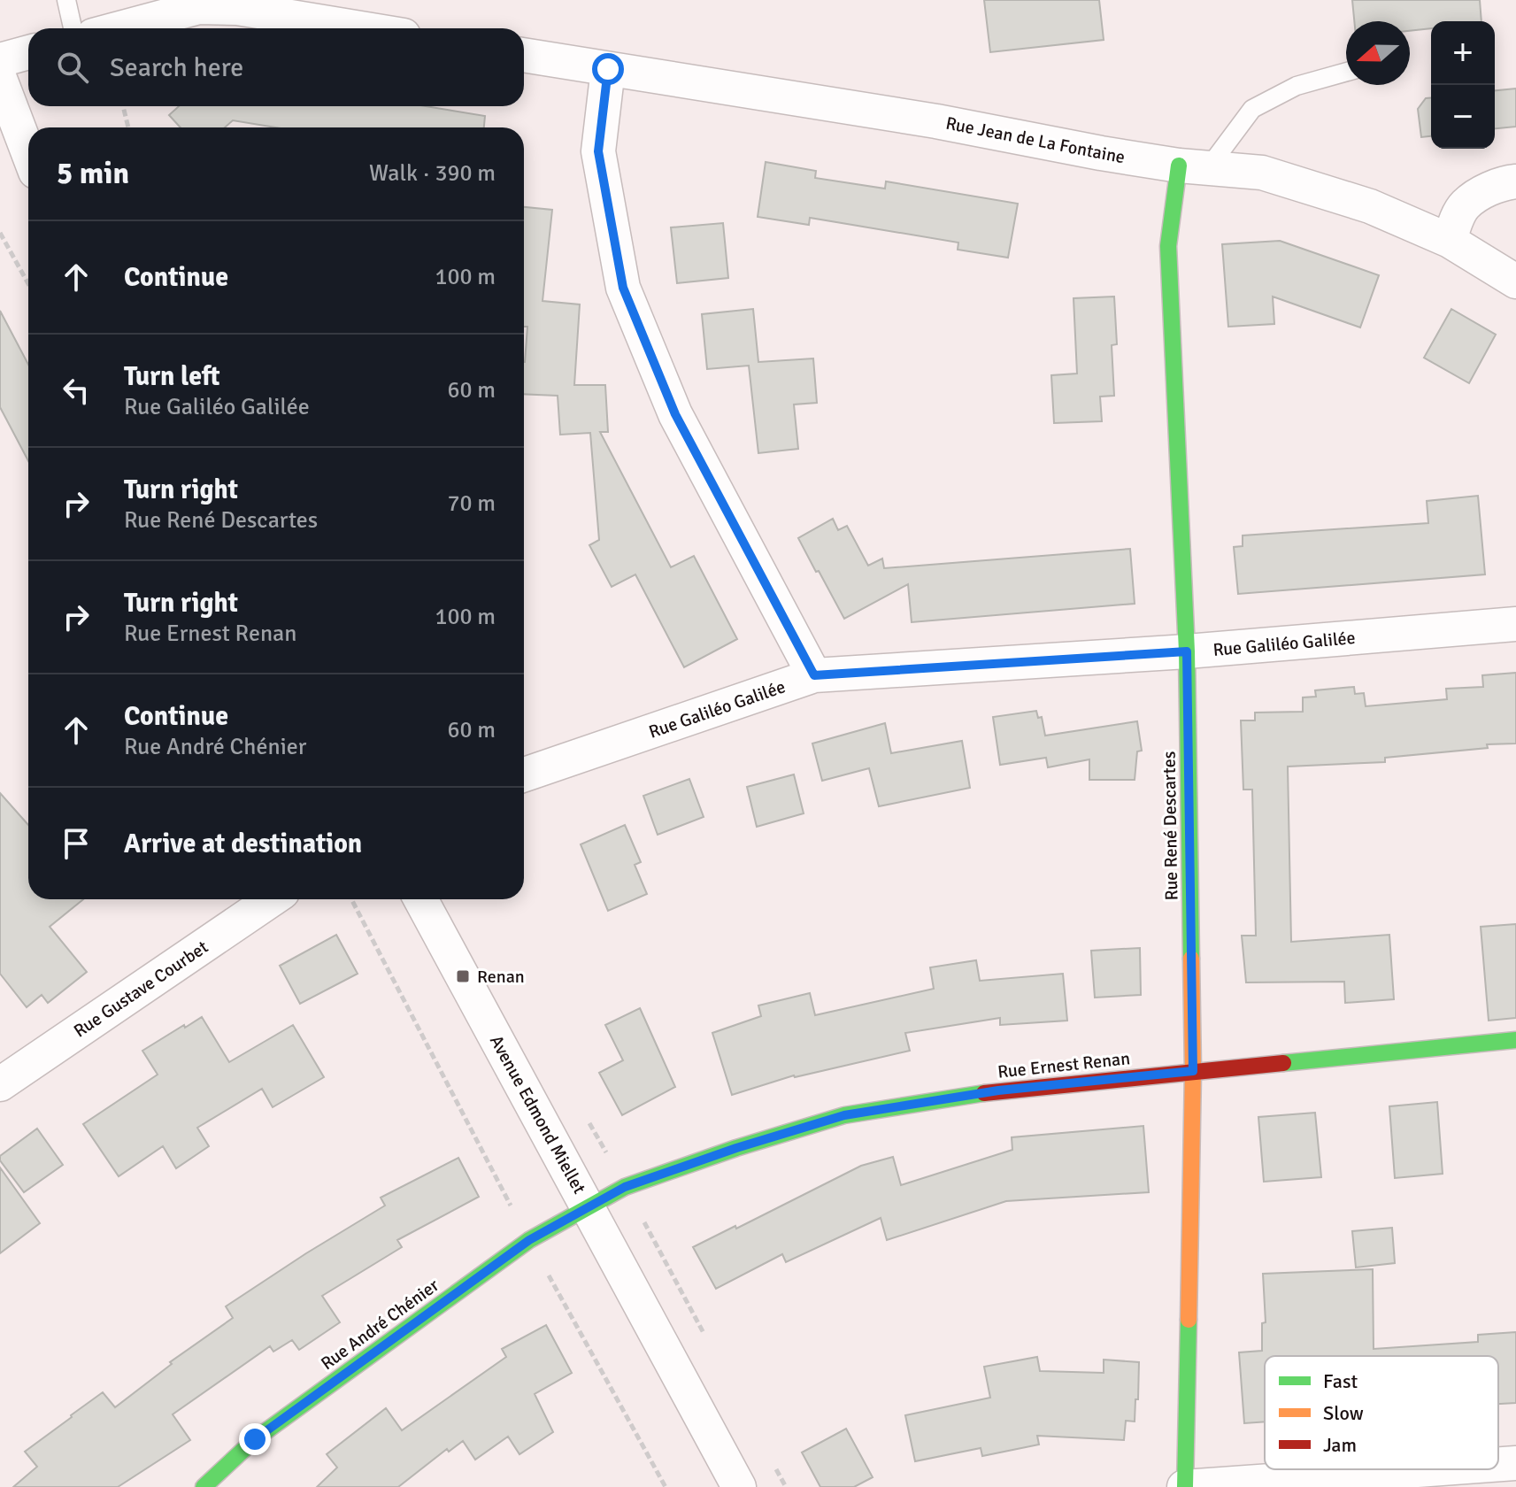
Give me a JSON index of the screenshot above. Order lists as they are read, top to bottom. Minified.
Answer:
{"streets":{"street":["Rue Jean de La Fontaine","Rue Galiléo Galilée","Rue René Descartes","Rue Gustave Courbet","Rue Ernest Renan","Avenue Edmond Miellet","Rue André Chénier"]},"crossings":[["Rue Jean de La Fontaine","Rue René Descartes"],["Rue Galiléo Galilée","Rue René Descartes"],["Rue René Descartes","Rue Ernest Renan"],["Rue Ernest Renan","Avenue Edmond Miellet"],["Rue Ernest Renan","Rue André Chénier"],["Avenue Edmond Miellet","Rue André Chénier"]],"places":{"transit":["Renan"]},"legend":["Fast","Slow","Jam"],"north":"left","page":{"map_buttons":["+","−"],"search":"Search here","heading":["5 min","Walk · 390 m"],"list":[["Continue","100 m"],["Turn left","Rue Galiléo Galilée","60 m"],["Turn right","Rue René Descartes","70 m"],["Turn right","Rue Ernest Renan","100 m"],["Continue","Rue André Chénier","60 m"],"Arrive at destination"]}}
